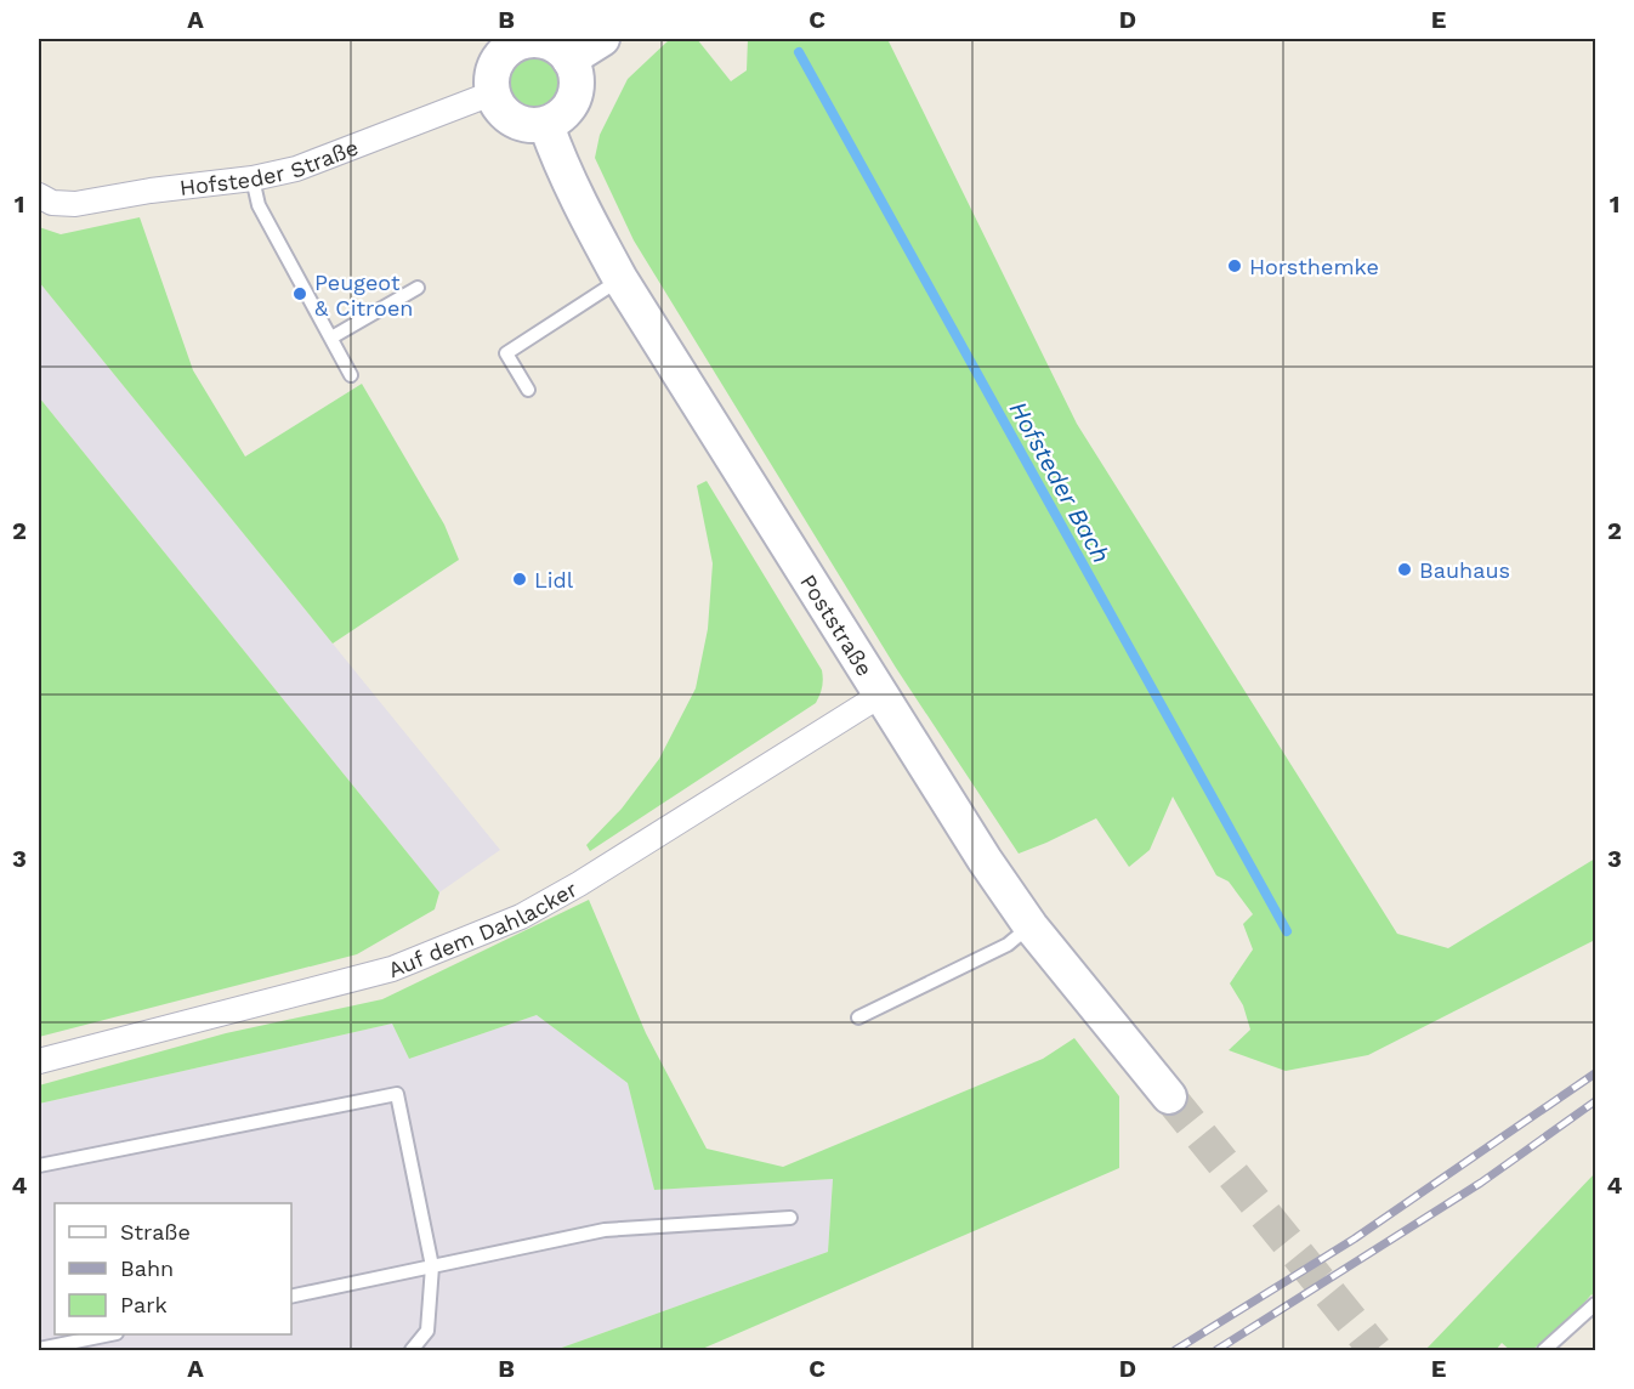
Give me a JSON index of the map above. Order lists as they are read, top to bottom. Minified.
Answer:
{"streets":{"street":["Hofsteder Straße","Poststraße","Auf dem Dahlacker"]},"crossings":[["Hofsteder Straße","Poststraße"],["Poststraße","Auf dem Dahlacker"]],"water":["Hofsteder Bach"],"places":["Horsthemke","Peugeot & Citroen","Bauhaus","Lidl"],"legend":["Straße","Bahn","Park"],"grid":{"columns":["A","B","C","D","E"],"rows":["1","2","3","4"]}}
